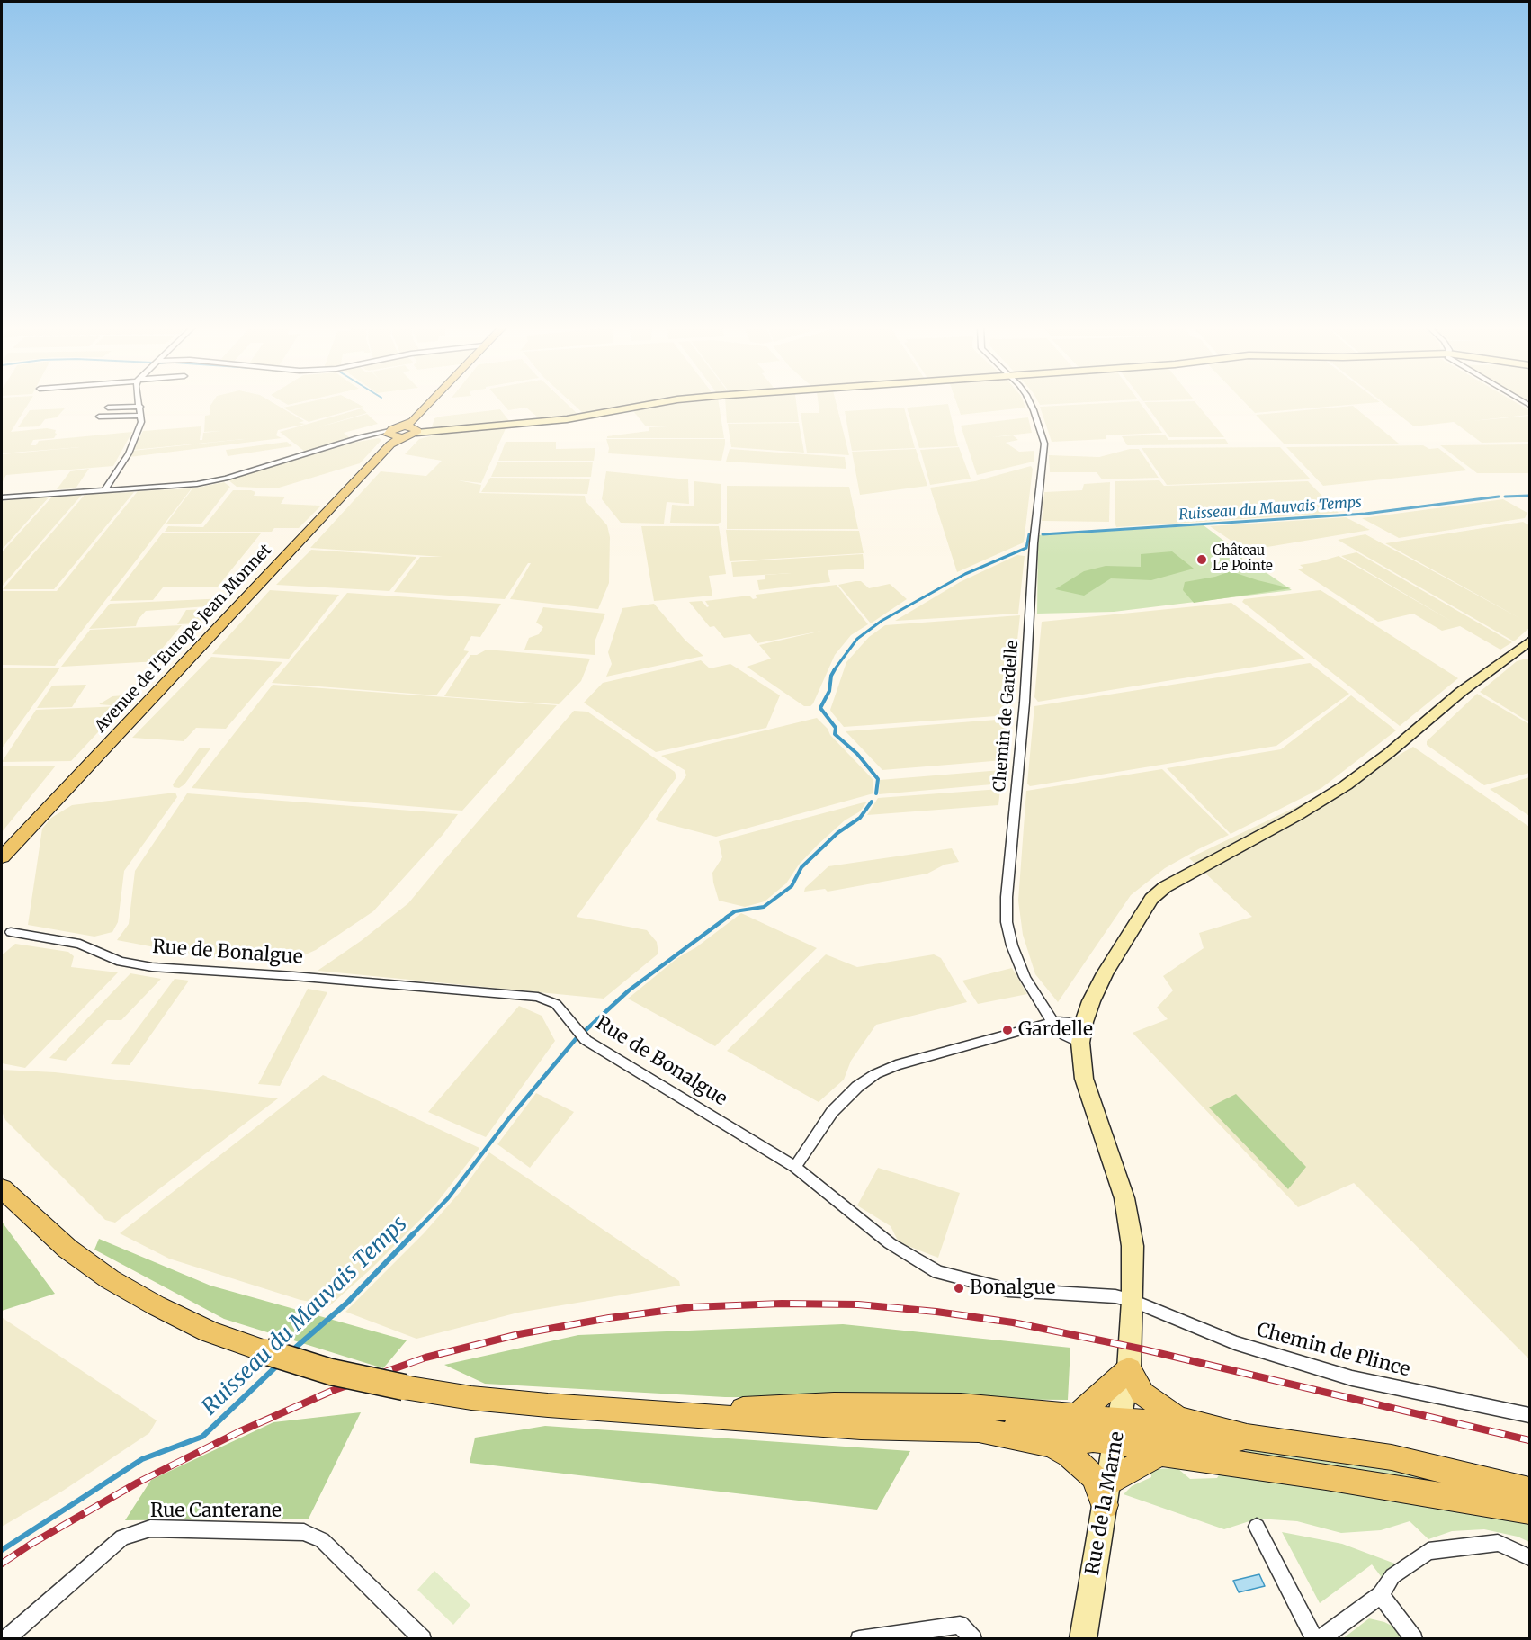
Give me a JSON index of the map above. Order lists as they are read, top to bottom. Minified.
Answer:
{"streets":{"main road":["Avenue de l'Europe Jean Monnet"],"street":["Chemin de Gardelle","Rue de Bonalgue","Chemin de Plince","Rue de la Marne","Rue Canterane"]},"crossings":[["Chemin de Gardelle","Rue de la Marne"],["Rue de Bonalgue","Chemin de Plince"],["Rue de Bonalgue","Rue de la Marne"],["Chemin de Plince","Rue de la Marne"]],"water":["Ruisseau du Mauvais Temps"],"places":["Château Le Pointe","Gardelle","Bonalgue"]}
